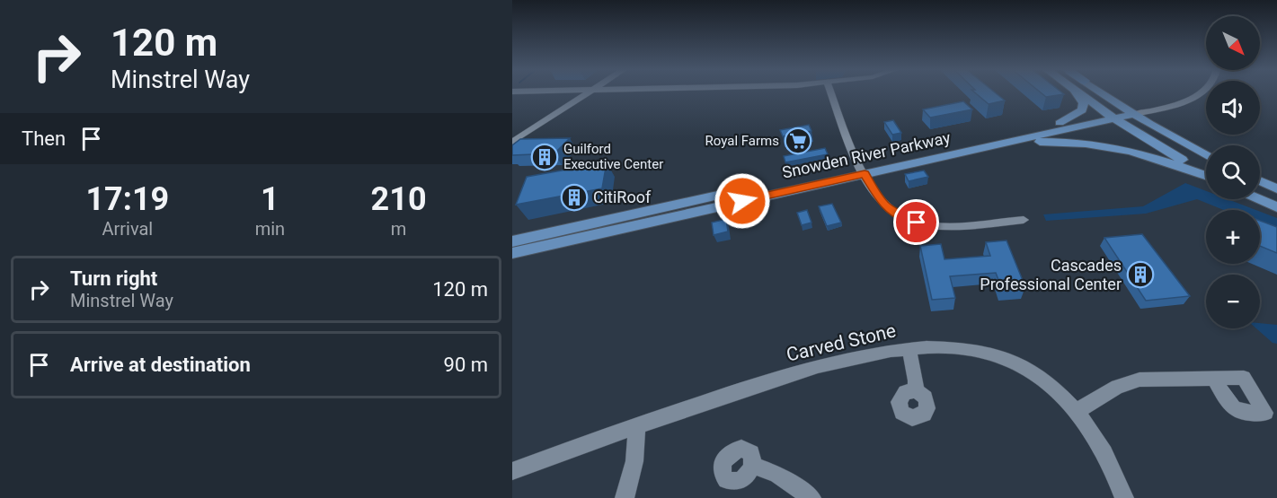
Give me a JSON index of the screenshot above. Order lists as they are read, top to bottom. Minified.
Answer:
{"streets":{"main road":["Snowden River Parkway"],"street":["Carved Stone"]},"places":{"supermarket":["Royal Farms"],"building":["Guilford Executive Center","CitiRoof","Cascades Professional Center"]},"north":"bottom right","page":{"turn":["120 m","Minstrel Way"],"map_buttons":["+","−"],"then":"Then","eta":["17:19","Arrival","1","min","210","m"],"list":[{"name":"Turn right","note":"Minstrel Way","value":"120 m"},{"name":"Arrive at destination","value":"90 m"}]}}
